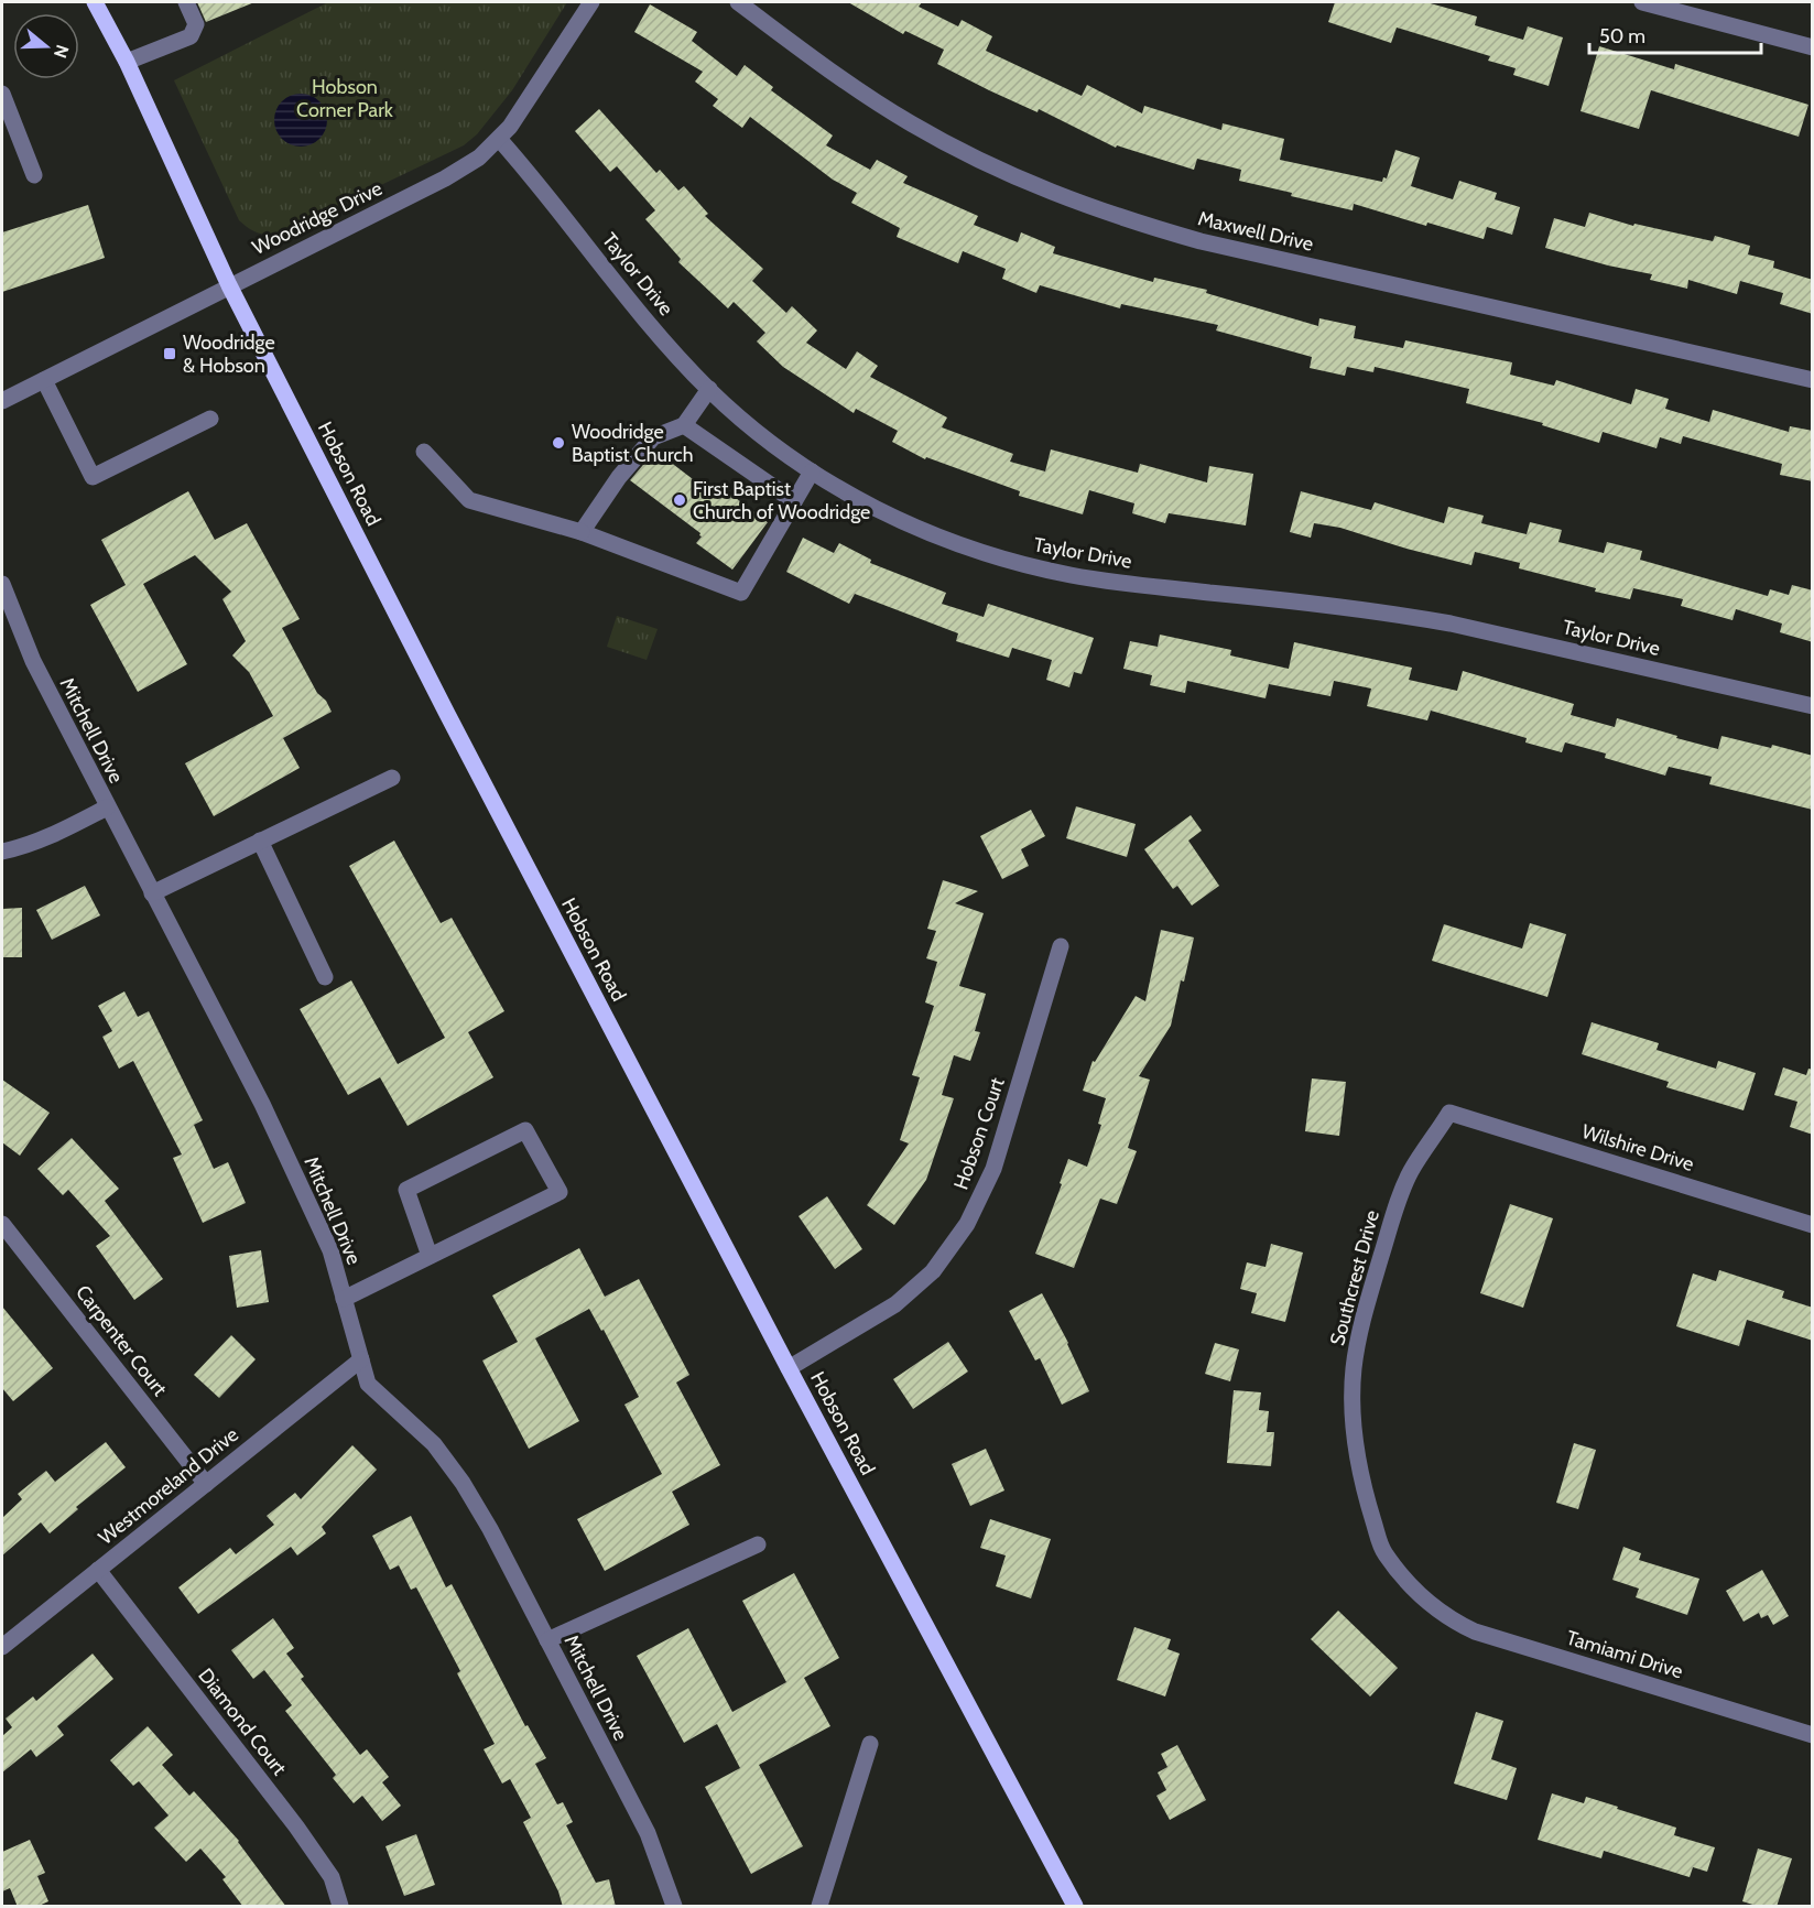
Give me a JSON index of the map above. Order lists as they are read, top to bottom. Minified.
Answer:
{"streets":{"main road":["Hobson Road"],"street":["Woodridge Drive","Maxwell Drive","Taylor Drive","Mitchell Drive","Hobson Court","Wilshire Drive","Southcrest Drive","Carpenter Court","Westmoreland Drive","Tamiami Drive","Diamond Court"]},"crossings":[["Woodridge Drive","Taylor Drive"],["Woodridge Drive","Hobson Road"],["Hobson Road","Hobson Court"],["Mitchell Drive","Westmoreland Drive"],["Wilshire Drive","Southcrest Drive"],["Southcrest Drive","Tamiami Drive"],["Carpenter Court","Westmoreland Drive"],["Westmoreland Drive","Diamond Court"]],"parks":["Hobson Corner Park"],"places":{"transit":["Woodridge & Hobson"],"other":["Woodridge Baptist Church","First Baptist Church of Woodridge"]},"scale_bar":"50 m","north":"right"}
